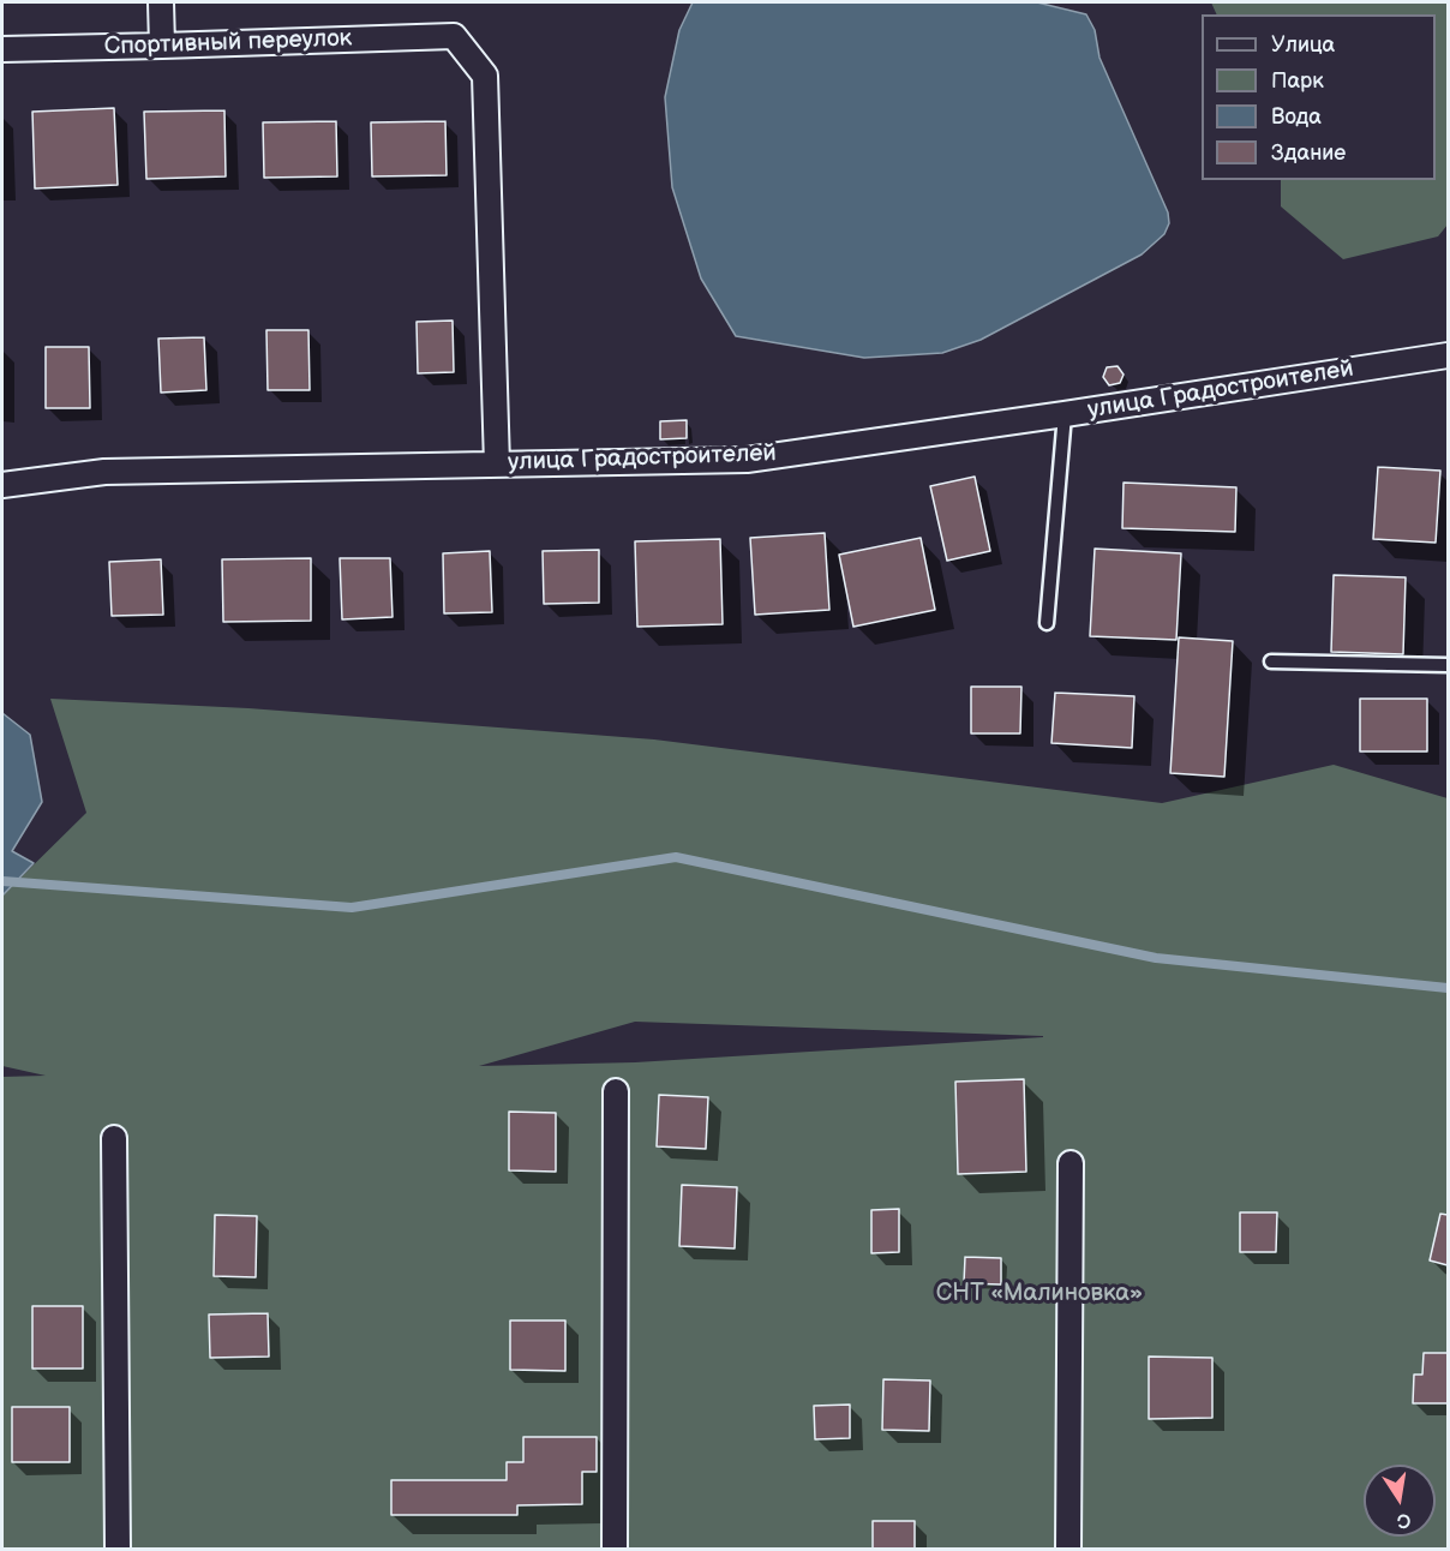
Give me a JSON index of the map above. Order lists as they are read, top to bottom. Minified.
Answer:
{"streets":{"street":["Спортивный переулок","улица Градостроителей"]},"crossings":[["Спортивный переулок","улица Градостроителей"]],"parks":["СНТ «Малиновка»"],"legend":["Улица","Парк","Вода","Здание"],"north":"bottom"}
